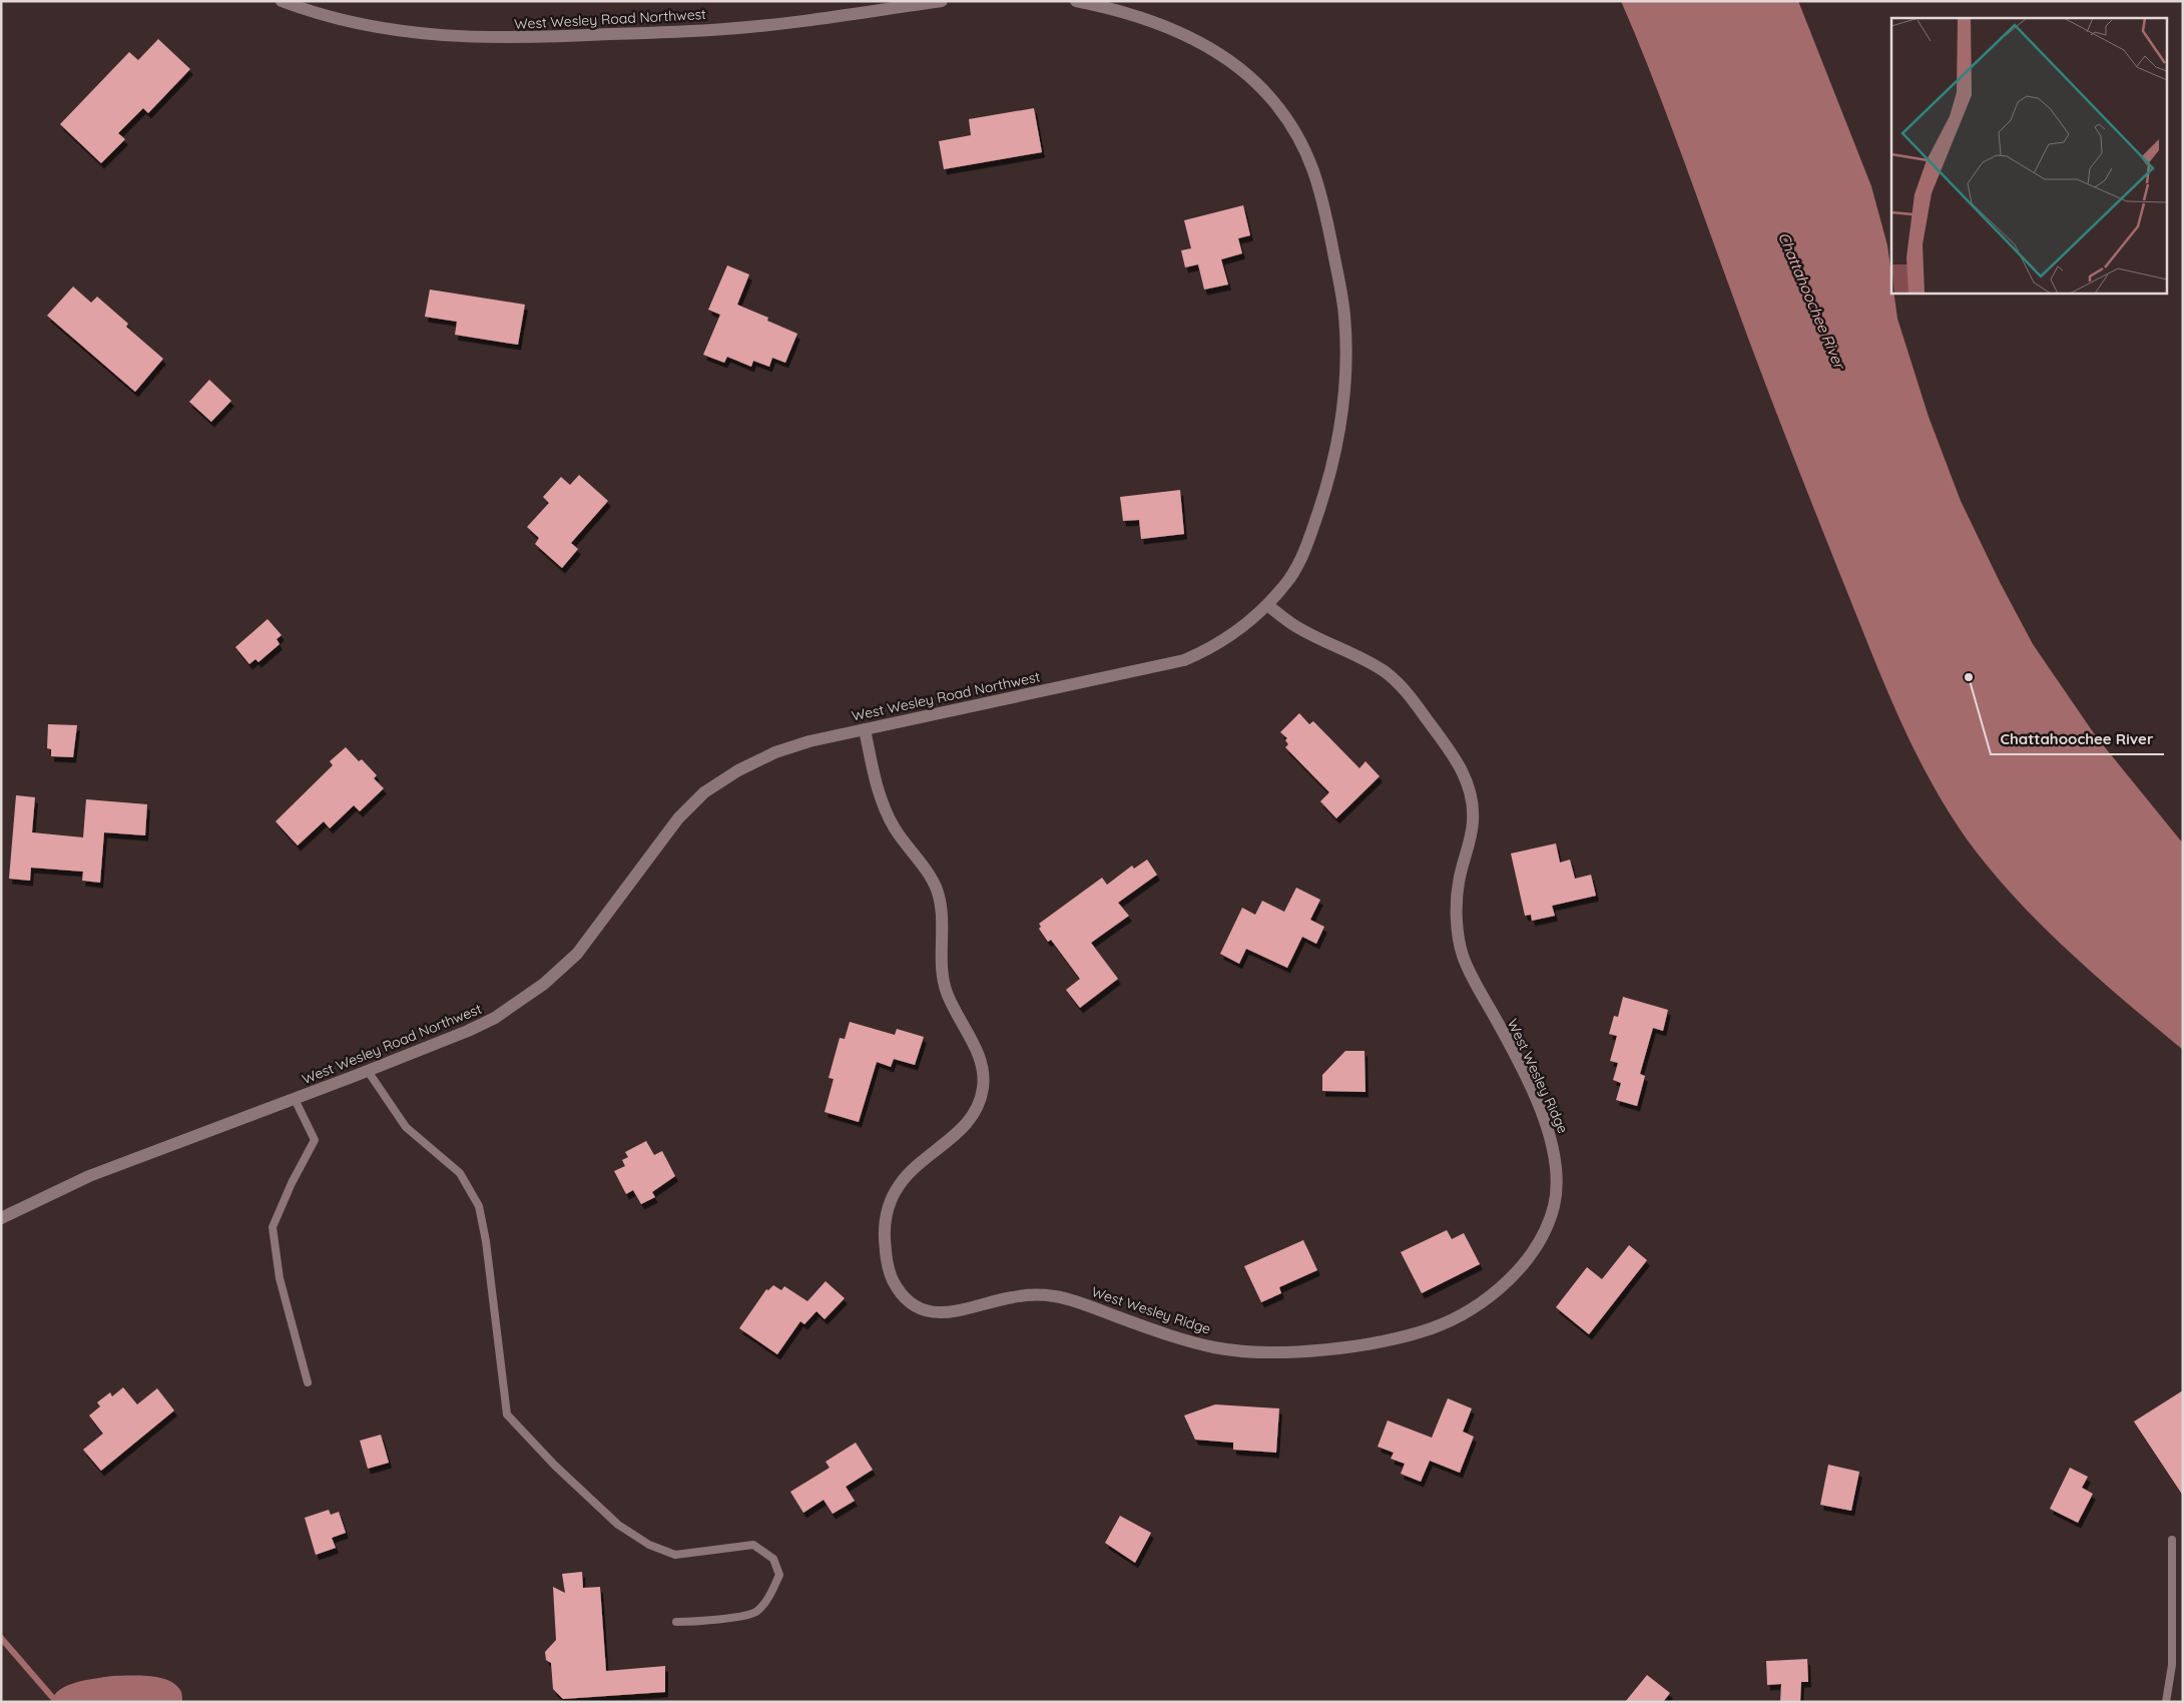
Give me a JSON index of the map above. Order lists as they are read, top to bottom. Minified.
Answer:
{"streets":{"street":["West Wesley Road Northwest","West Wesley Ridge"]},"crossings":[["West Wesley Road Northwest","West Wesley Ridge"]],"water":["Chattahoochee River"],"places":["Chattahoochee River"]}
